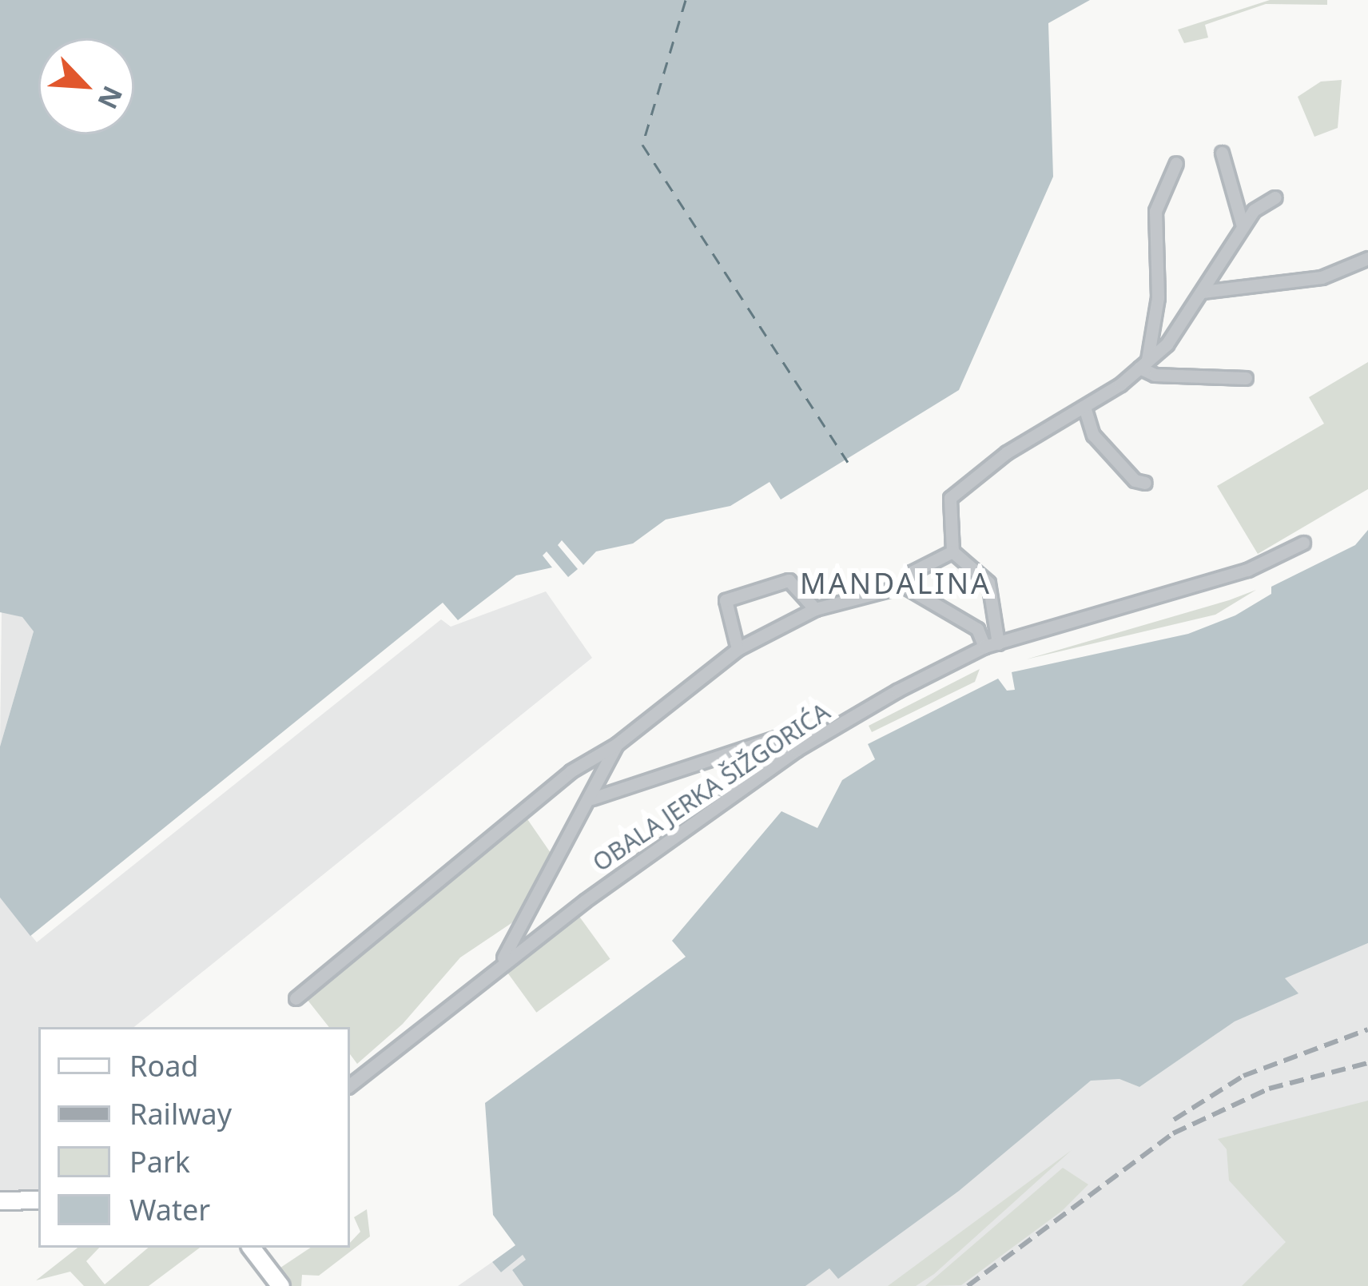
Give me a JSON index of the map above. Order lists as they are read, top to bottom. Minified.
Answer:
{"streets":{"street":["OBALA JERKA ŠIŽGORIĆA"]},"districts":["MANDALINA"],"legend":["Road","Railway","Park","Water"],"north":"bottom right"}
